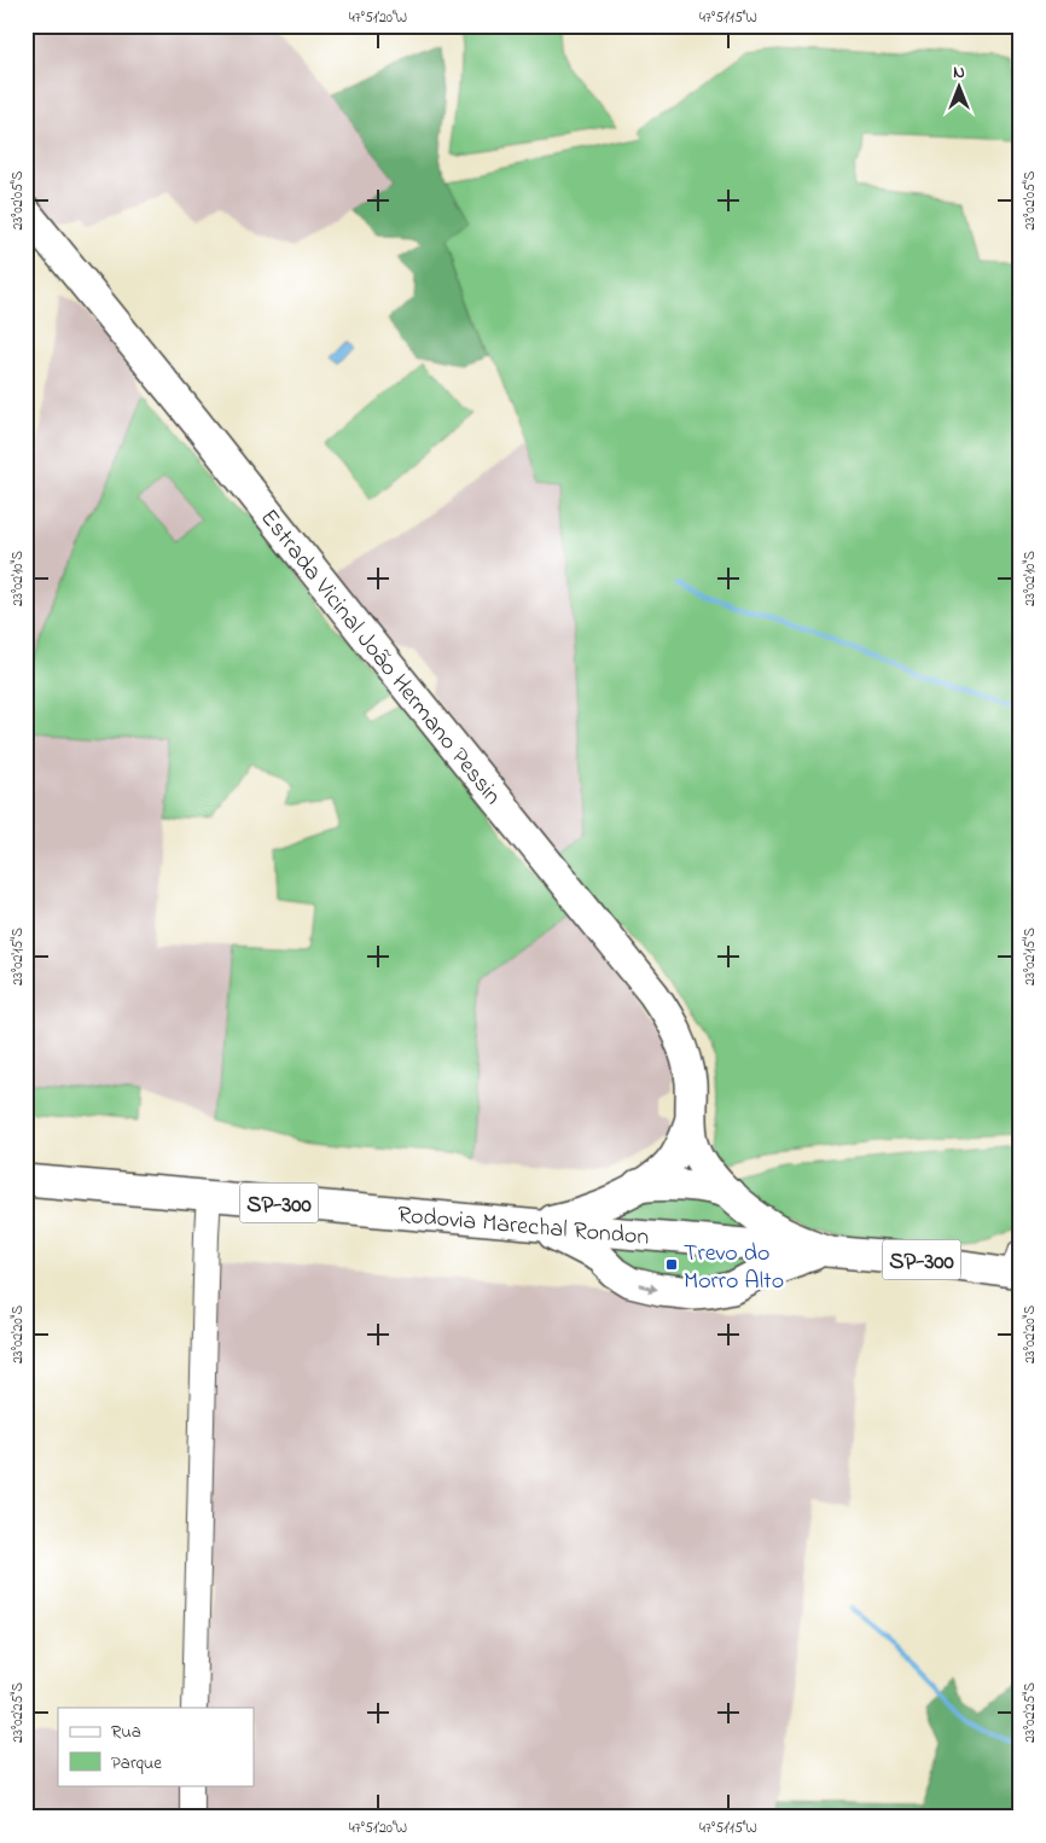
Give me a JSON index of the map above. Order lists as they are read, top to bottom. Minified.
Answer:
{"streets":{"main road":["Estrada Vicinal João Hermano Pessin","SP-300","Rodovia Marechal Rondon"]},"crossings":[["Estrada Vicinal João Hermano Pessin","Rodovia Marechal Rondon"]],"places":{"transit":["Trevo do Morro Alto"]},"legend":["Rua","Parque"],"north":"top","coordinates":["47°51'20\"W","47°51'15\"W","23°02'05\"S","23°02'10\"S","23°02'15\"S","23°02'20\"S","23°02'25\"S"]}
